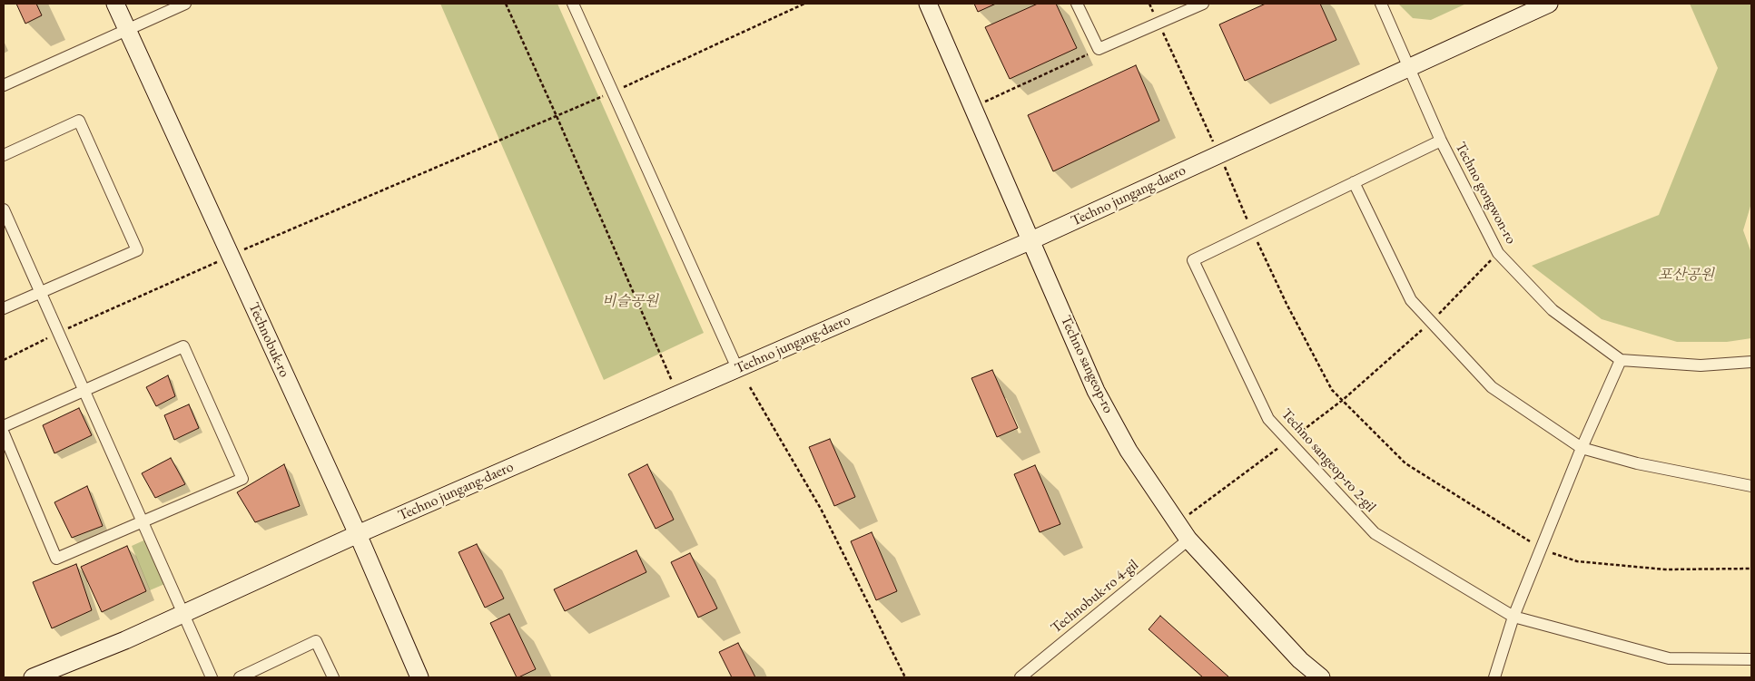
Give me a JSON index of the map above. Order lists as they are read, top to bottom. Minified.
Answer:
{"streets":{"main road":["Techno jungang-daero","Technobuk-ro","Techno sangeop-ro"],"street":["Techno gongwon-ro","Techno sangeop-ro 2-gil","Technobuk-ro 4-gil"]},"crossings":[["Techno gongwon-ro","Techno jungang-daero"],["Techno jungang-daero","Technobuk-ro"],["Techno jungang-daero","Techno sangeop-ro"],["Techno sangeop-ro","Technobuk-ro 4-gil"]],"parks":["포산공원","비슬공원"]}
